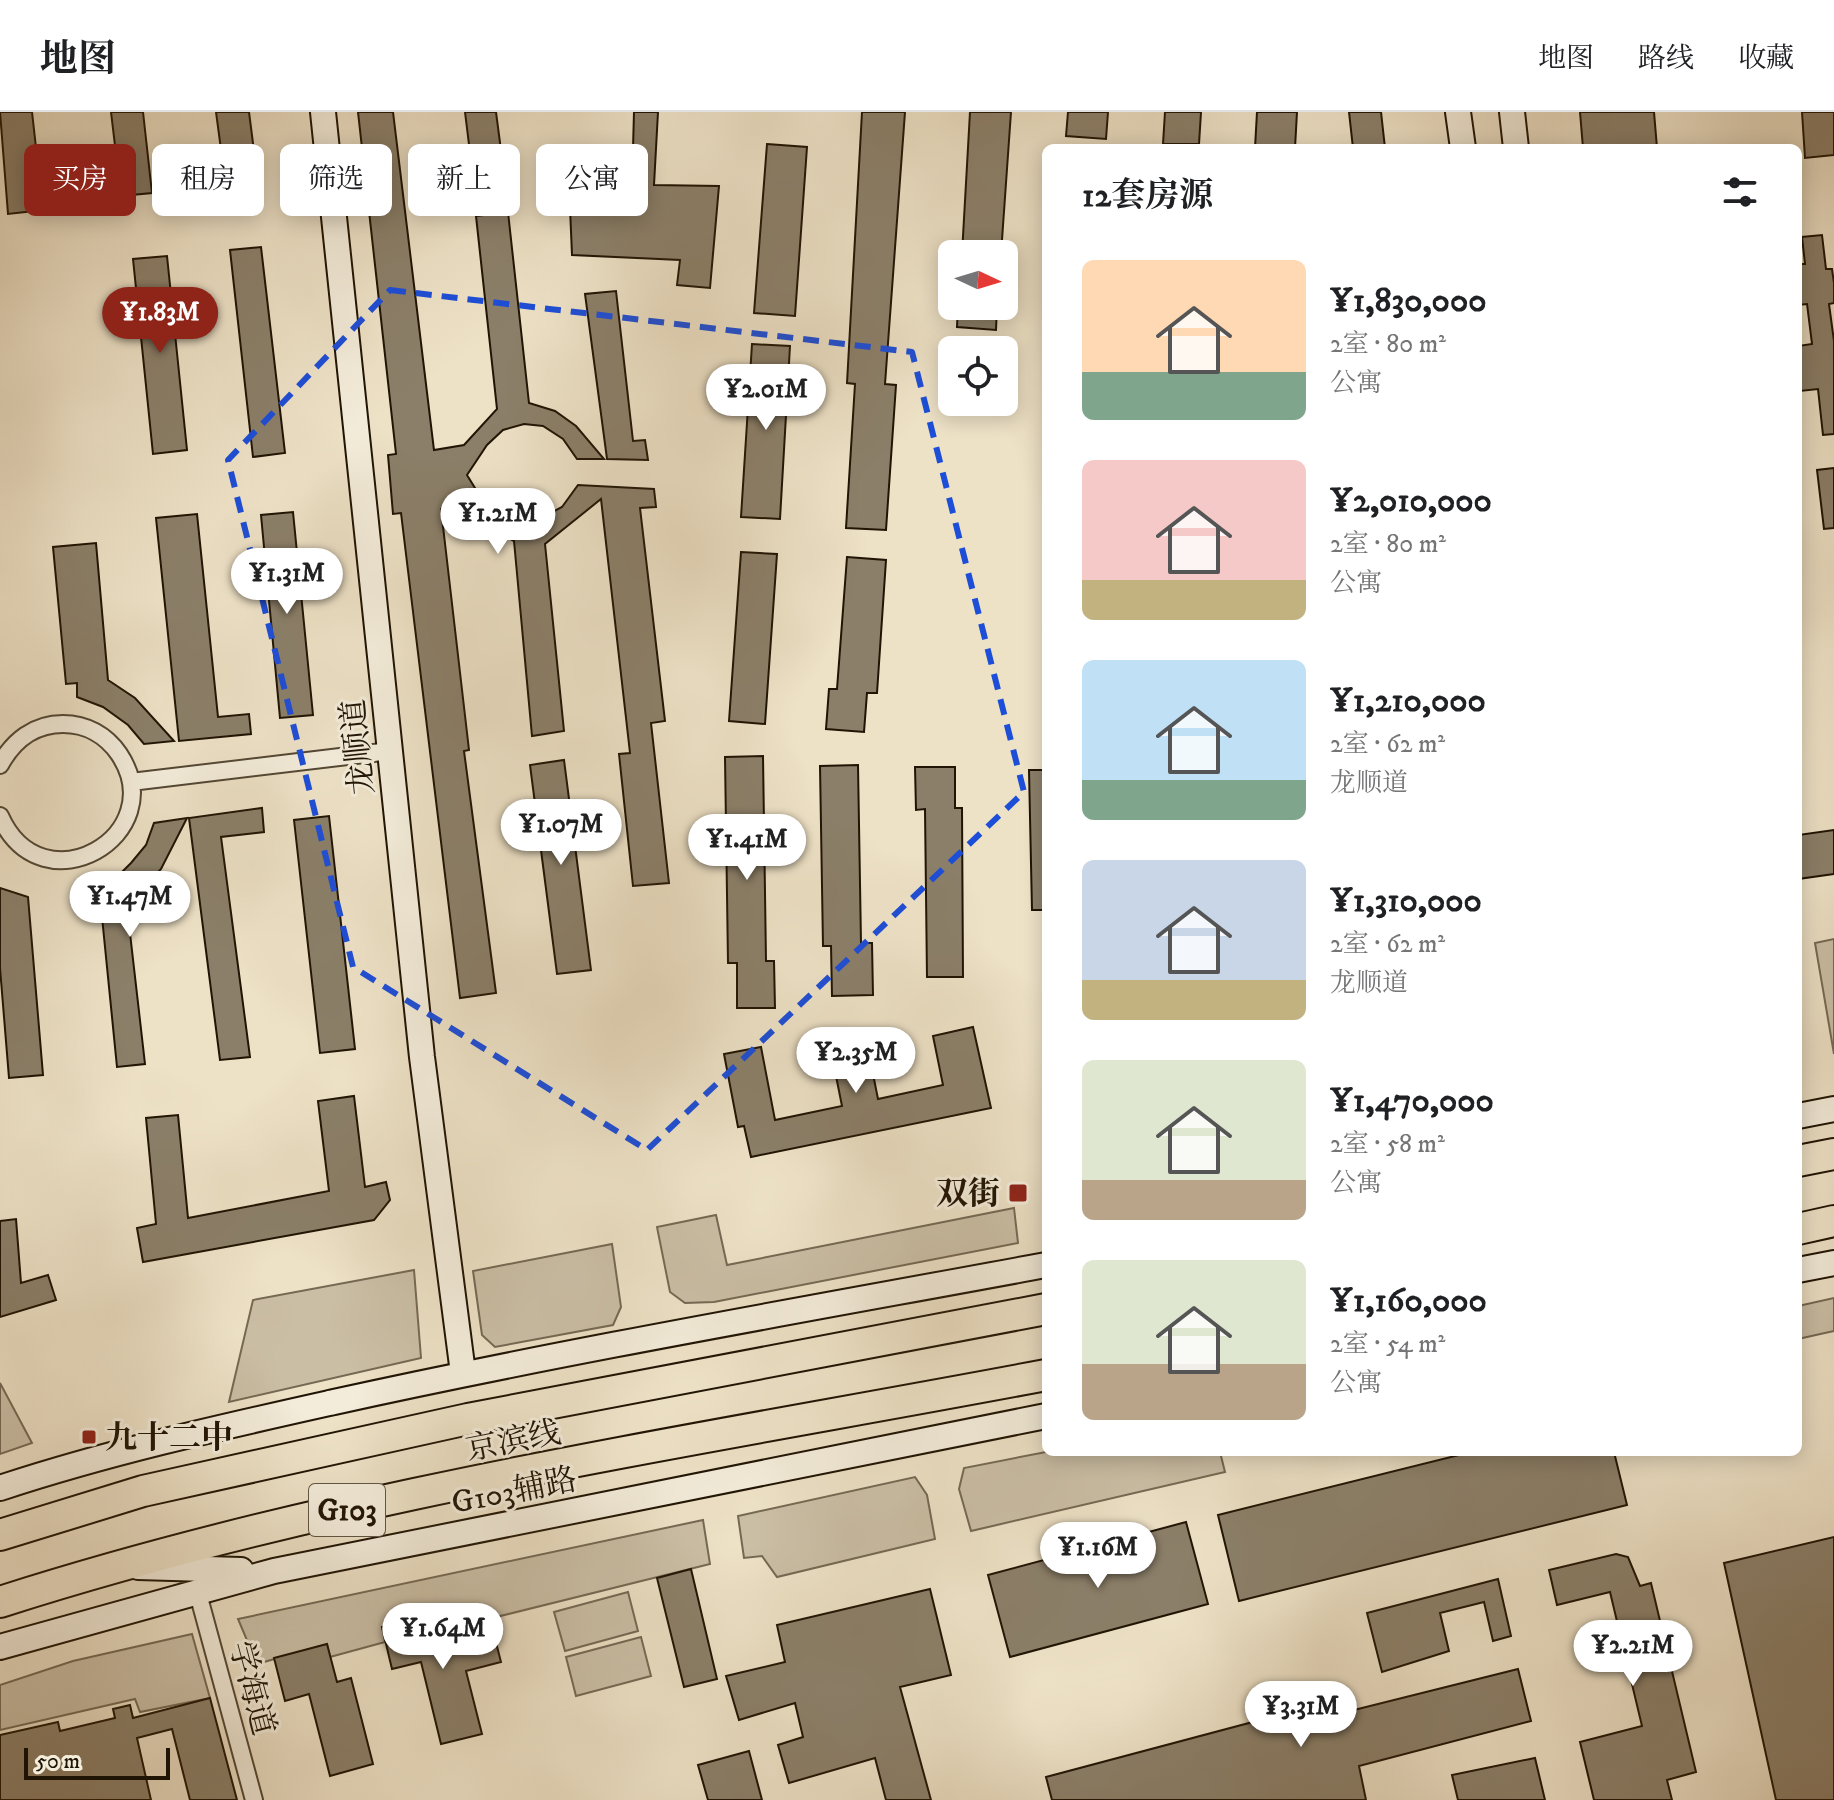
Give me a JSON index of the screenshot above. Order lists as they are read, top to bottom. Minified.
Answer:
{"streets":{"highway":["京滨线","G103"],"street":["龙顺道","G103辅路","学海道"]},"crossings":[["G103辅路","学海道"]],"places":{"transit":["双街","九十二中"]},"scale_bar":"50 m","north":"right","page":{"header":"地图","nav":["地图","路线","收藏"],"chip":["买房","租房","筛选","新上","公寓"],"heading":"12套房源","list":[{"name":"¥1,830,000","note":"2室 · 80 m² · 公寓"},{"name":"¥2,010,000","note":"2室 · 80 m² · 公寓"},{"name":"¥1,210,000","note":"2室 · 62 m² · 龙顺道"},{"name":"¥1,310,000","note":"2室 · 62 m² · 龙顺道"},{"name":"¥1,470,000","note":"2室 · 58 m² · 公寓"},{"name":"¥1,160,000","note":"2室 · 54 m² · 公寓"}],"price":["¥1.83M","¥2.01M","¥1.21M","¥1.31M","¥1.07M","¥1.41M","¥1.47M","¥2.35M","¥1.16M","¥1.64M","¥2.21M","¥3.31M"],"scale":"50 m"}}
